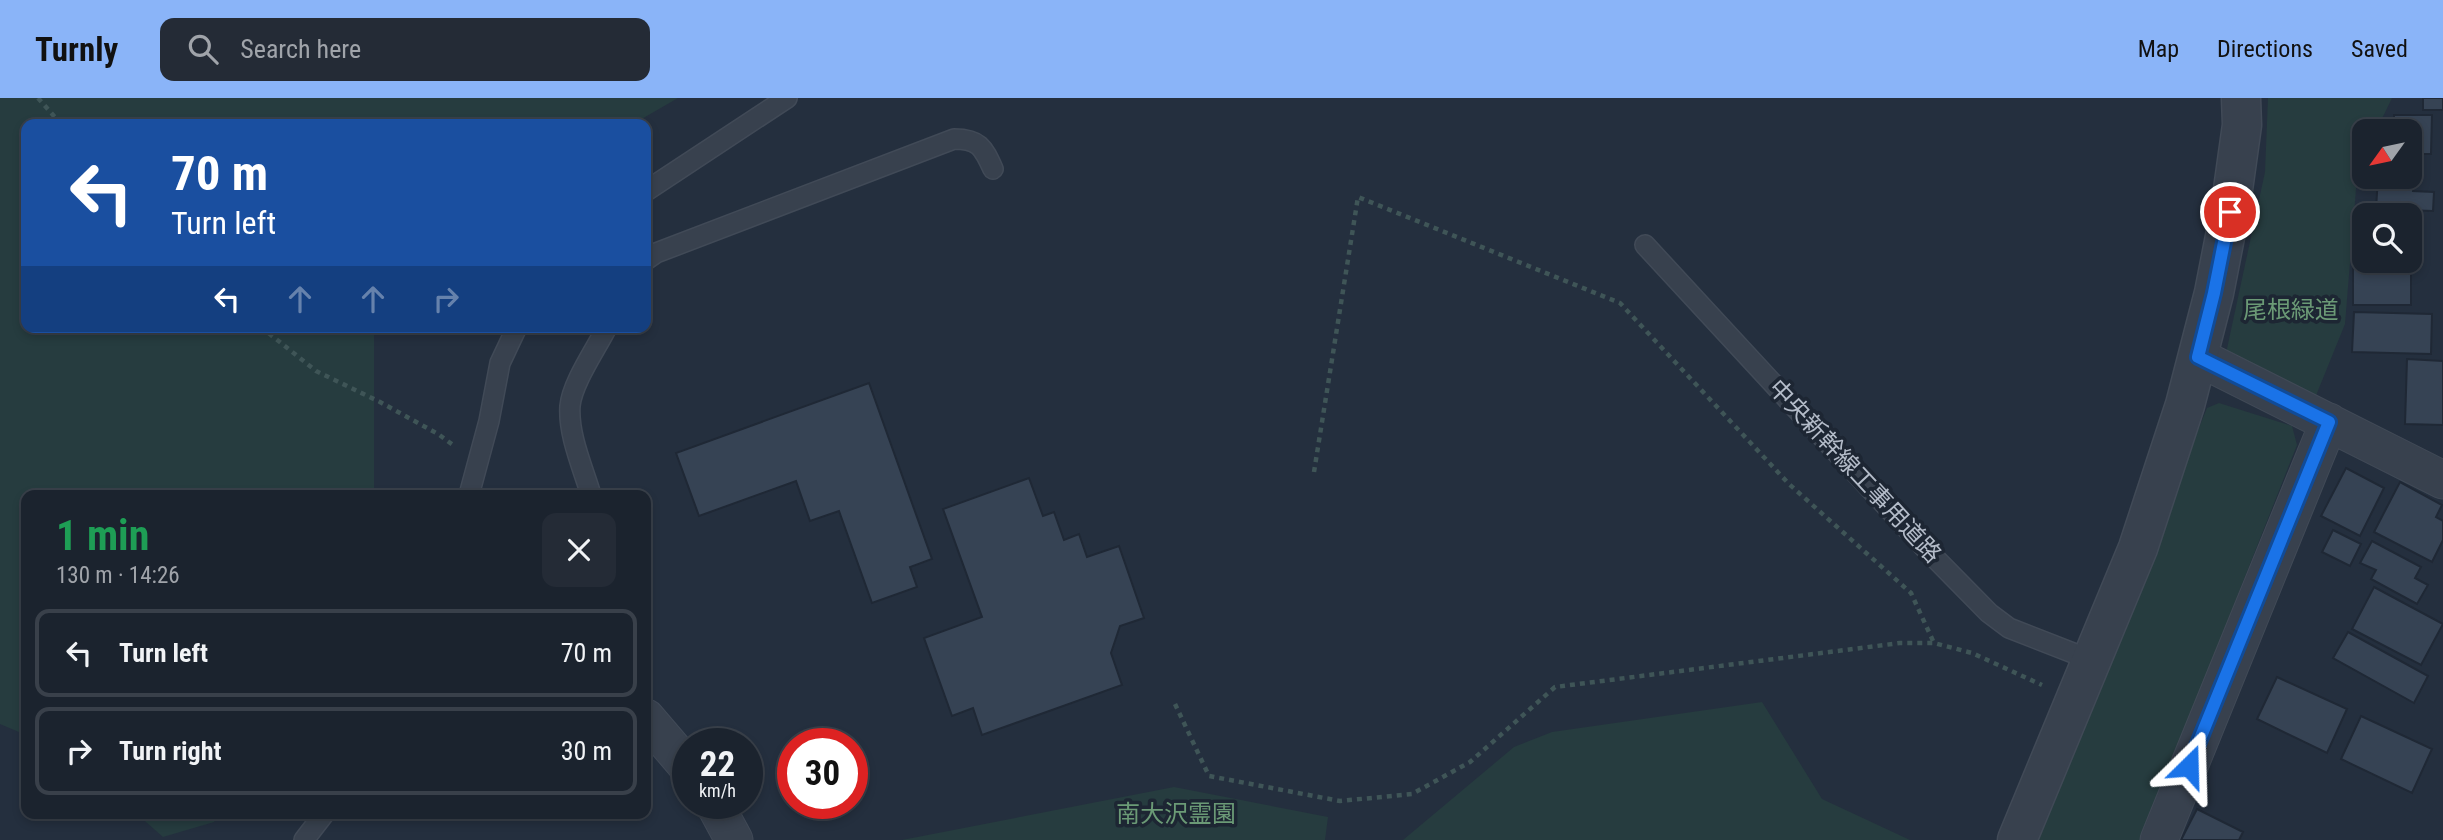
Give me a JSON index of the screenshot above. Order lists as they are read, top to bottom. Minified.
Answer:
{"streets":{"lane":["中央新幹線工事用道路"]},"parks":["尾根緑道","南大沢霊園"],"north":"bottom left","page":{"header":"Turnly","search":"Search here","nav":["Map","Directions","Saved"],"turn":["70 m","Turn left"],"heading":["1 min","130 m · 14:26"],"list":[{"name":"Turn left","value":"70 m"},{"name":"Turn right","value":"30 m"}],"speed":"22 km/h","limit":"30"}}
